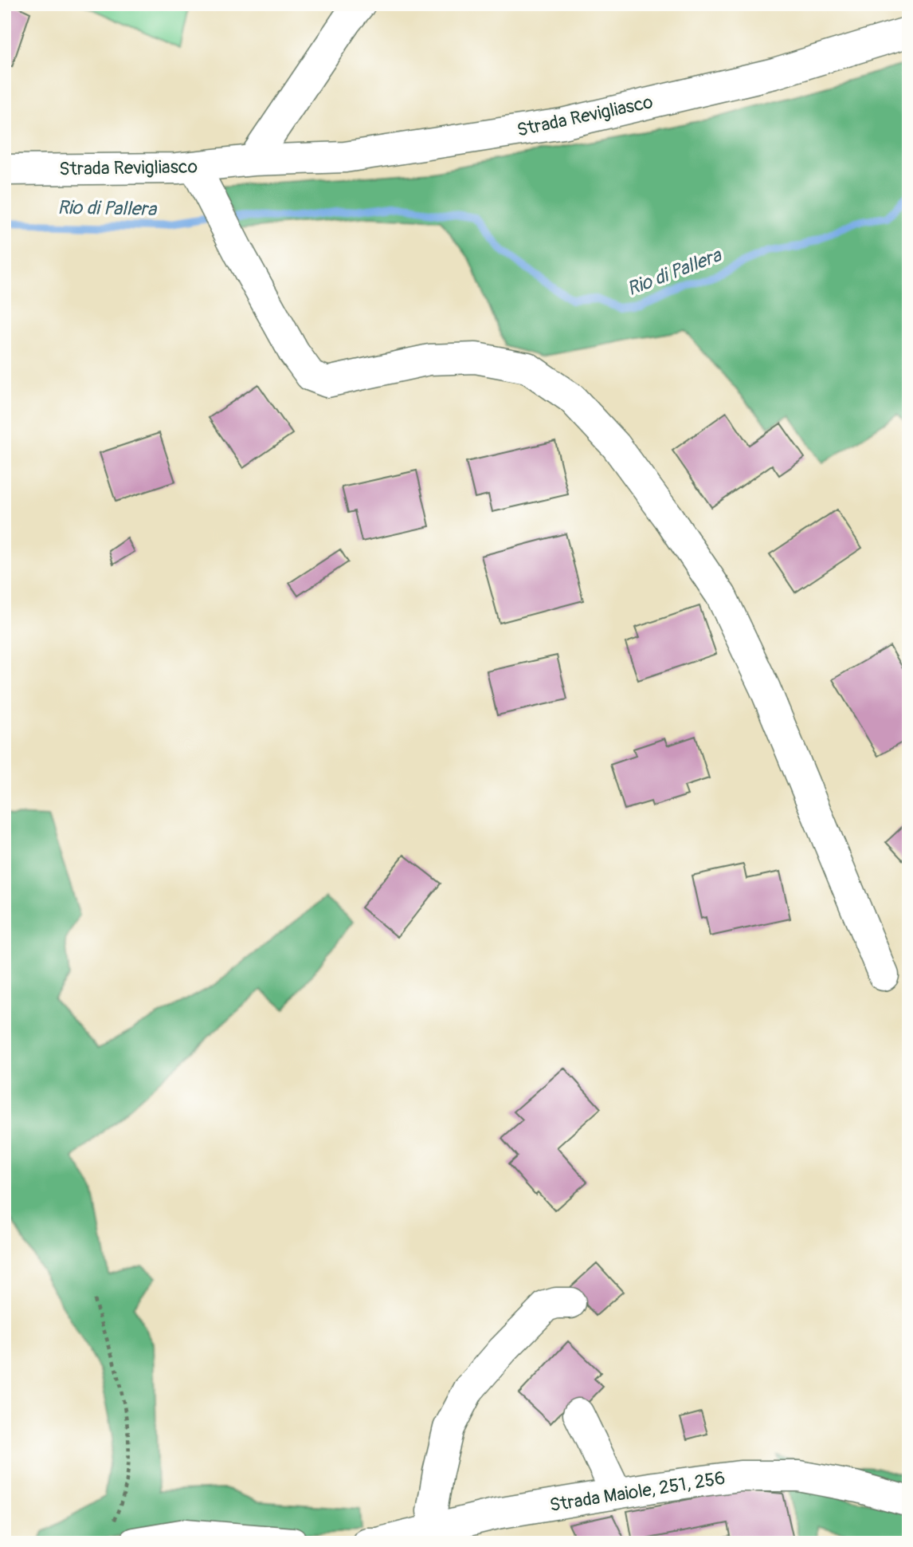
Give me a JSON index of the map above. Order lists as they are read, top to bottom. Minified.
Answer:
{"streets":{"street":["Strada Revigliasco","Strada Maiole, 251, 256"]},"water":["Rio di Pallera"]}
